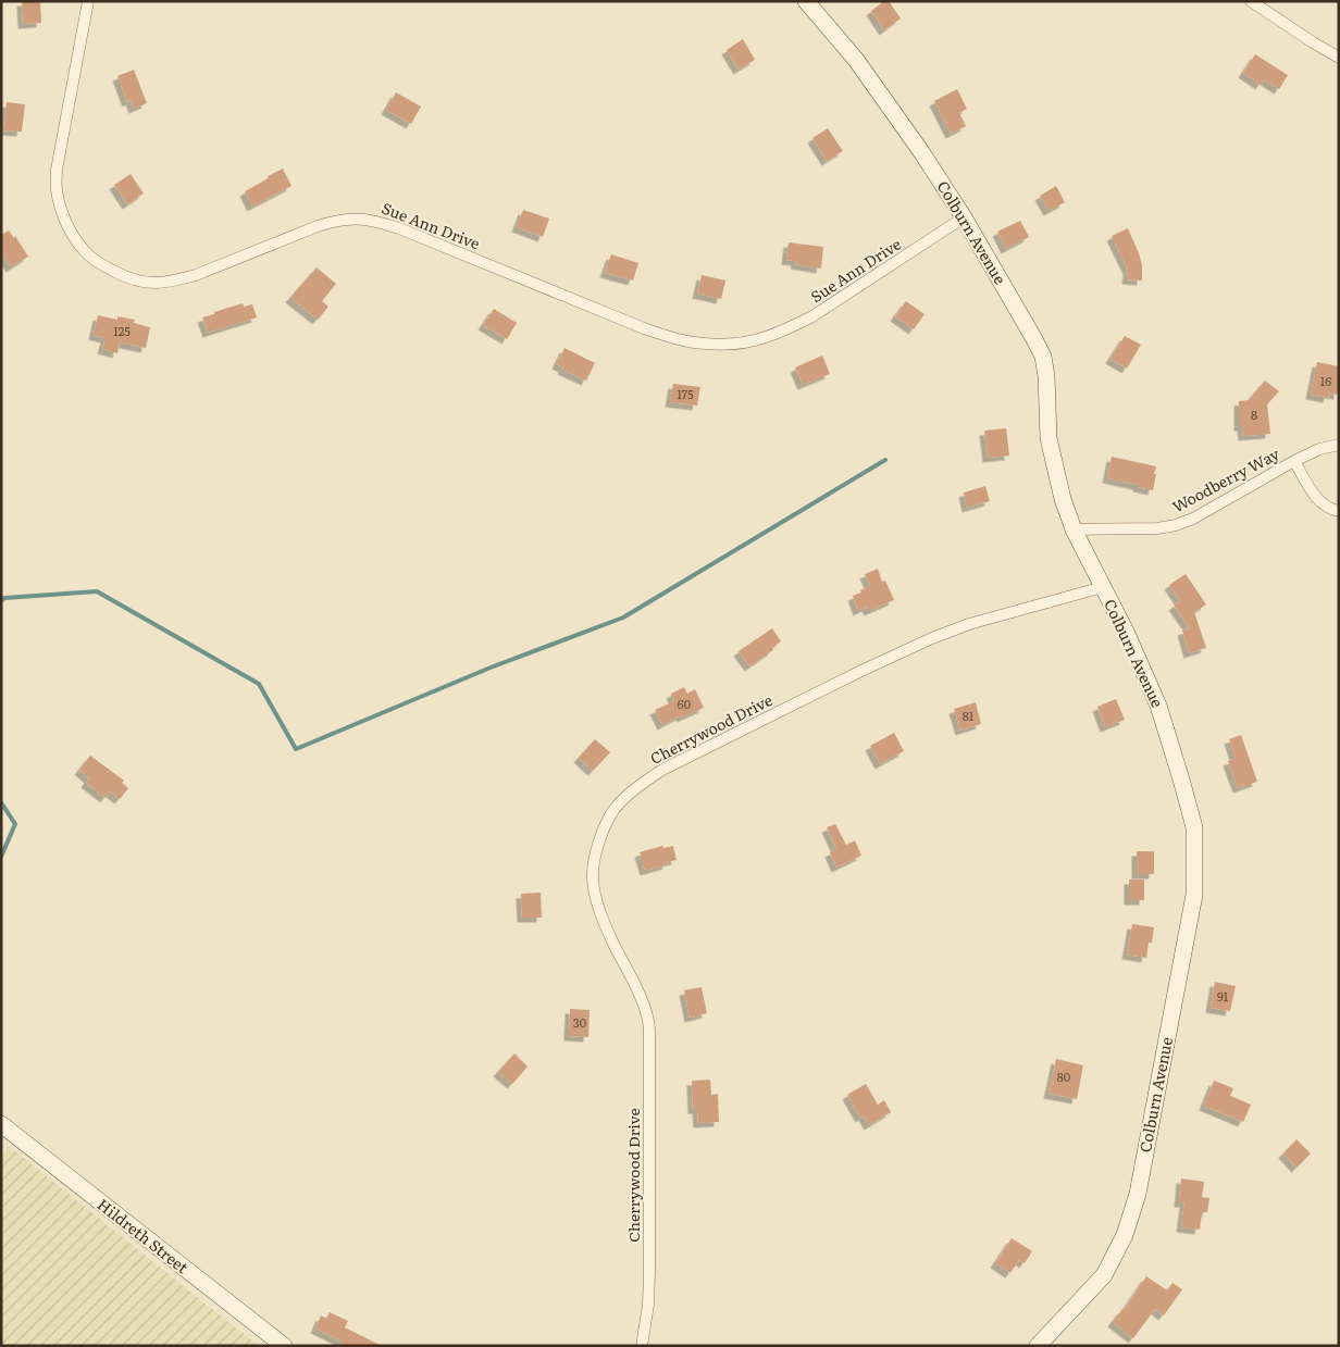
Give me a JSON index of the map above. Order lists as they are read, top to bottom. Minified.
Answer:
{"streets":{"street":["Sue Ann Drive","Colburn Avenue","Woodberry Way","Cherrywood Drive","Hildreth Street"]},"crossings":[["Sue Ann Drive","Colburn Avenue"],["Colburn Avenue","Woodberry Way"],["Colburn Avenue","Cherrywood Drive"]],"house_numbers":["125","16","175","8","60","81","91","30","80"]}
